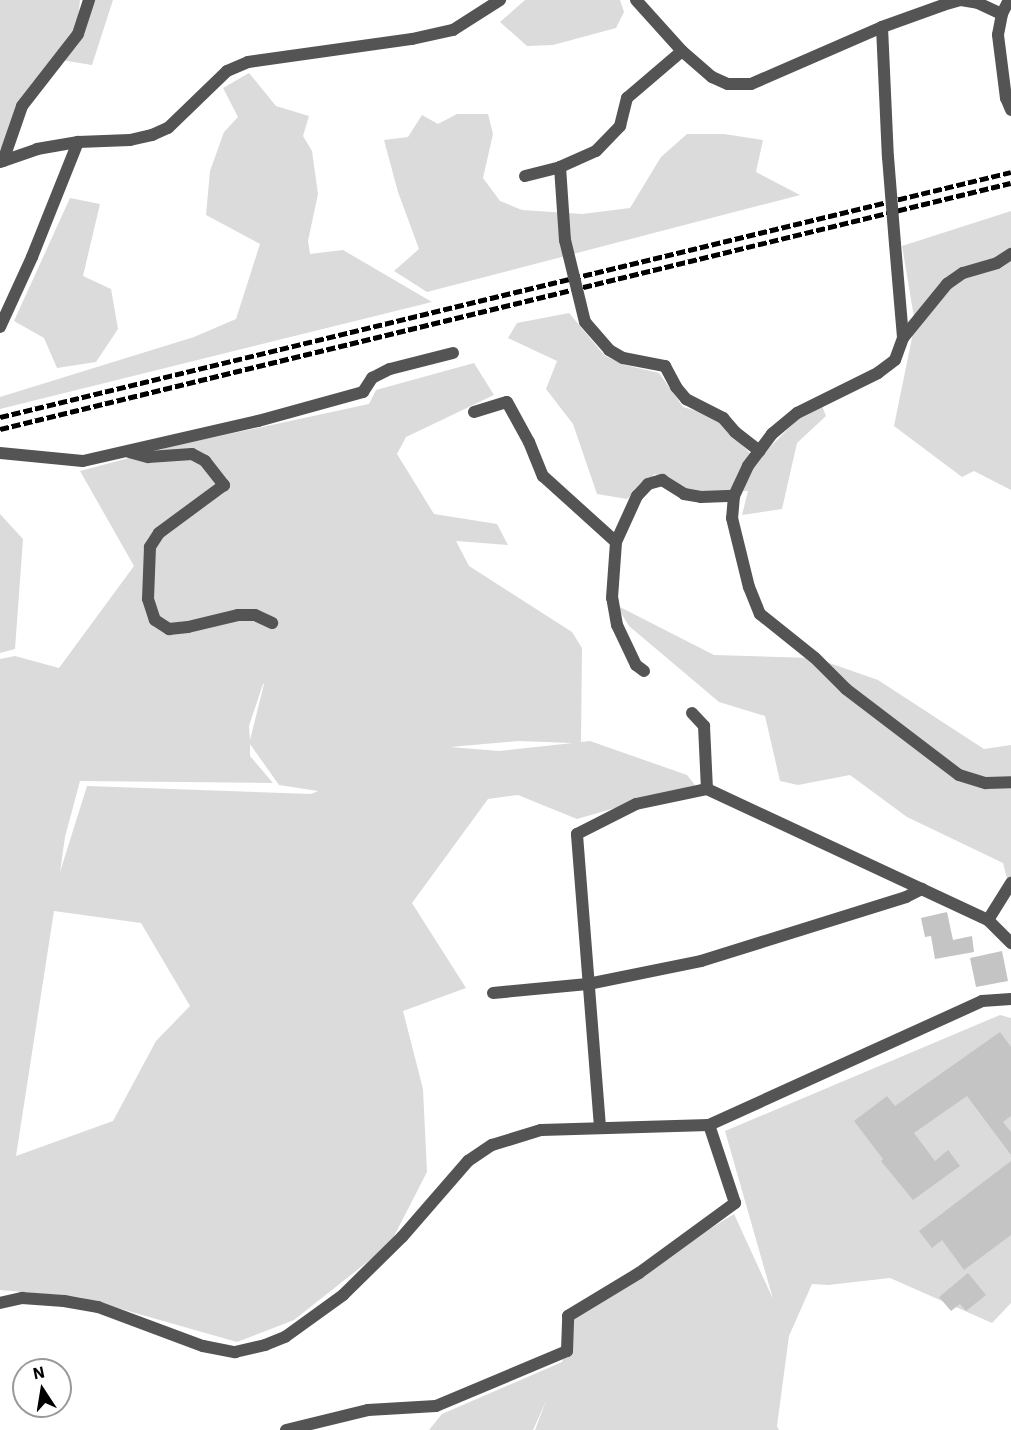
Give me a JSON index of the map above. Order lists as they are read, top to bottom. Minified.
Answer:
{"north":"top"}
